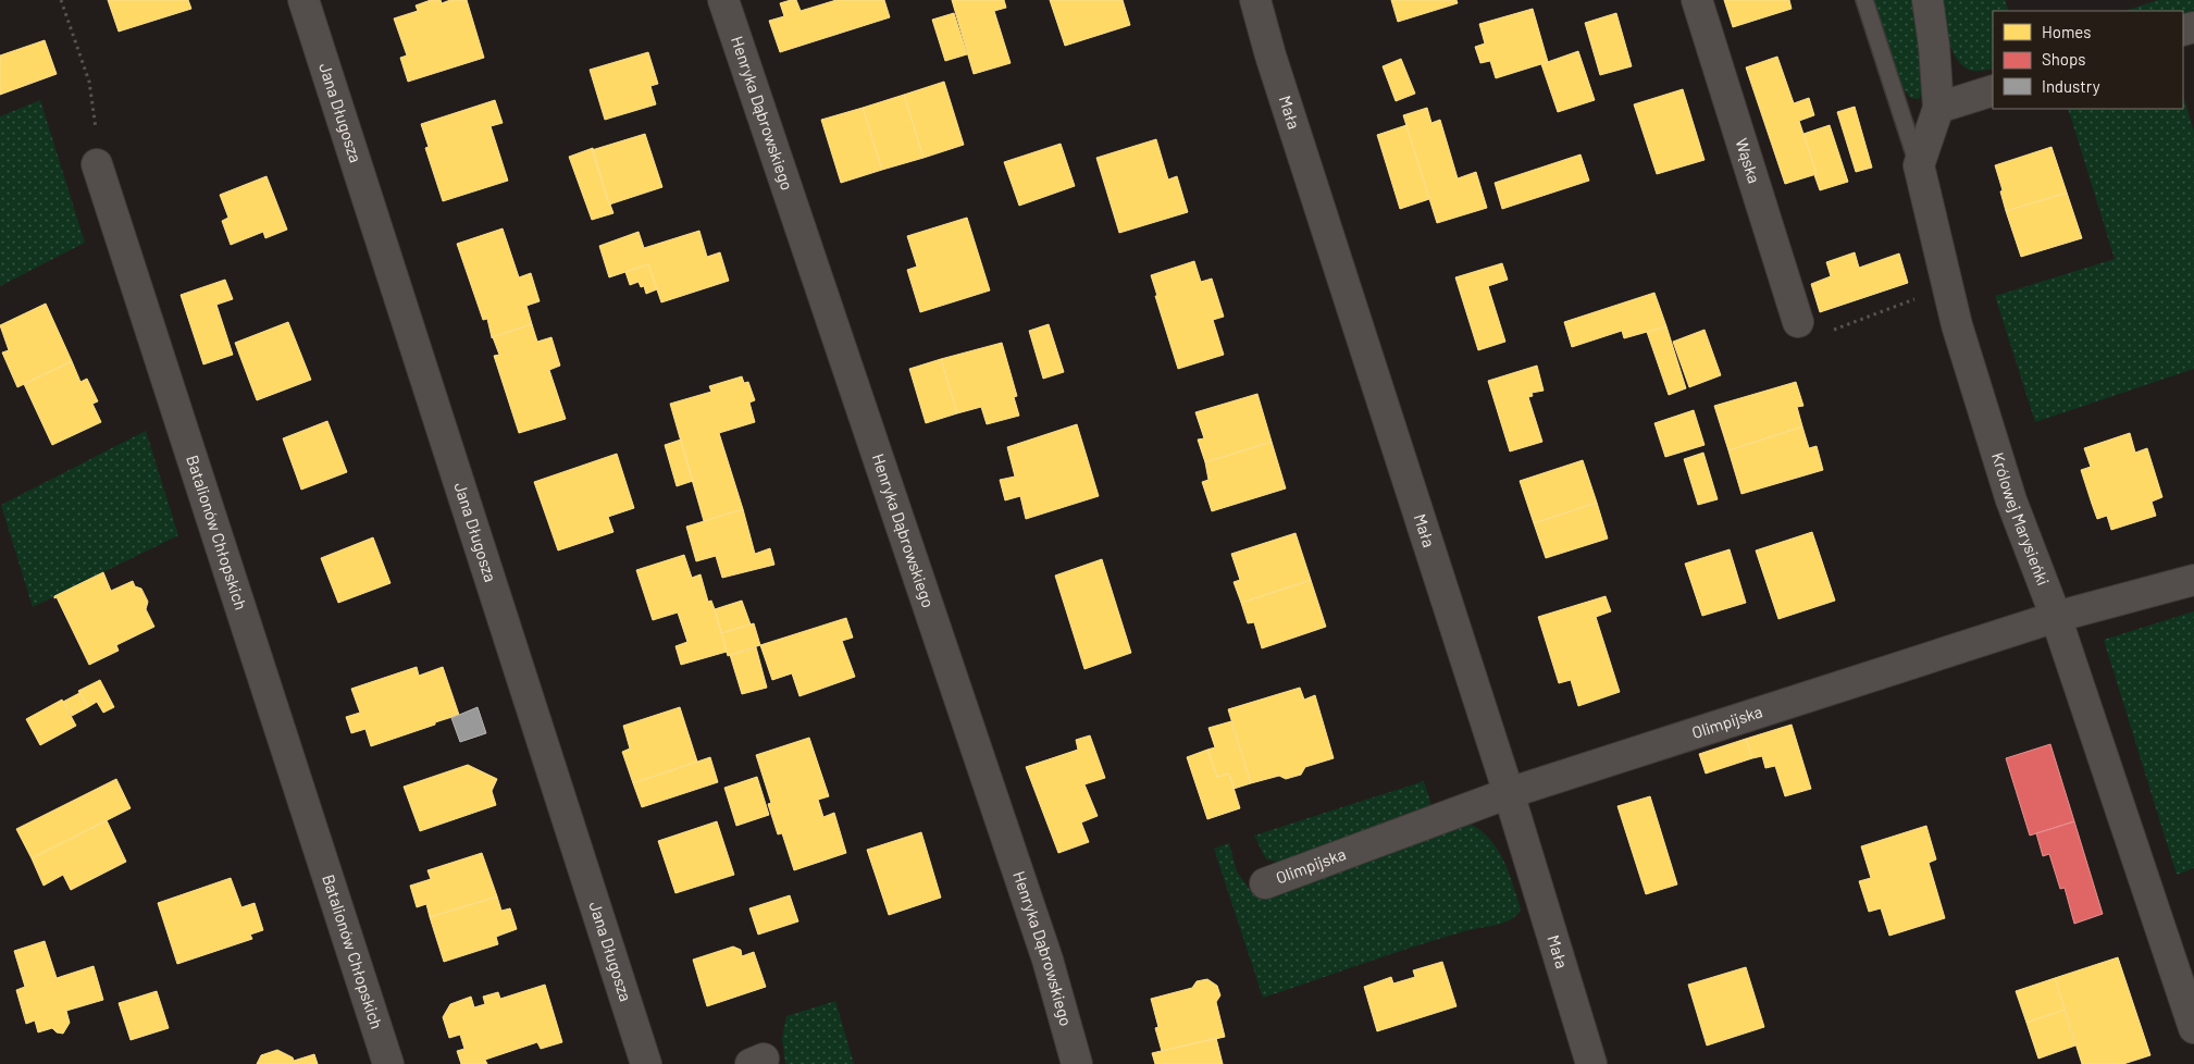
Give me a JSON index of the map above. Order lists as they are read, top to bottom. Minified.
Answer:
{"streets":{"street":["Jana Długosza","Mała","Henryka Dąbrowskiego","Wąska","Królowej Marysieńki","Batalionów Chłopskich","Olimpijska"]},"crossings":[["Mała","Olimpijska"],["Królowej Marysieńki","Olimpijska"]],"legend":["Homes","Shops","Industry"]}
